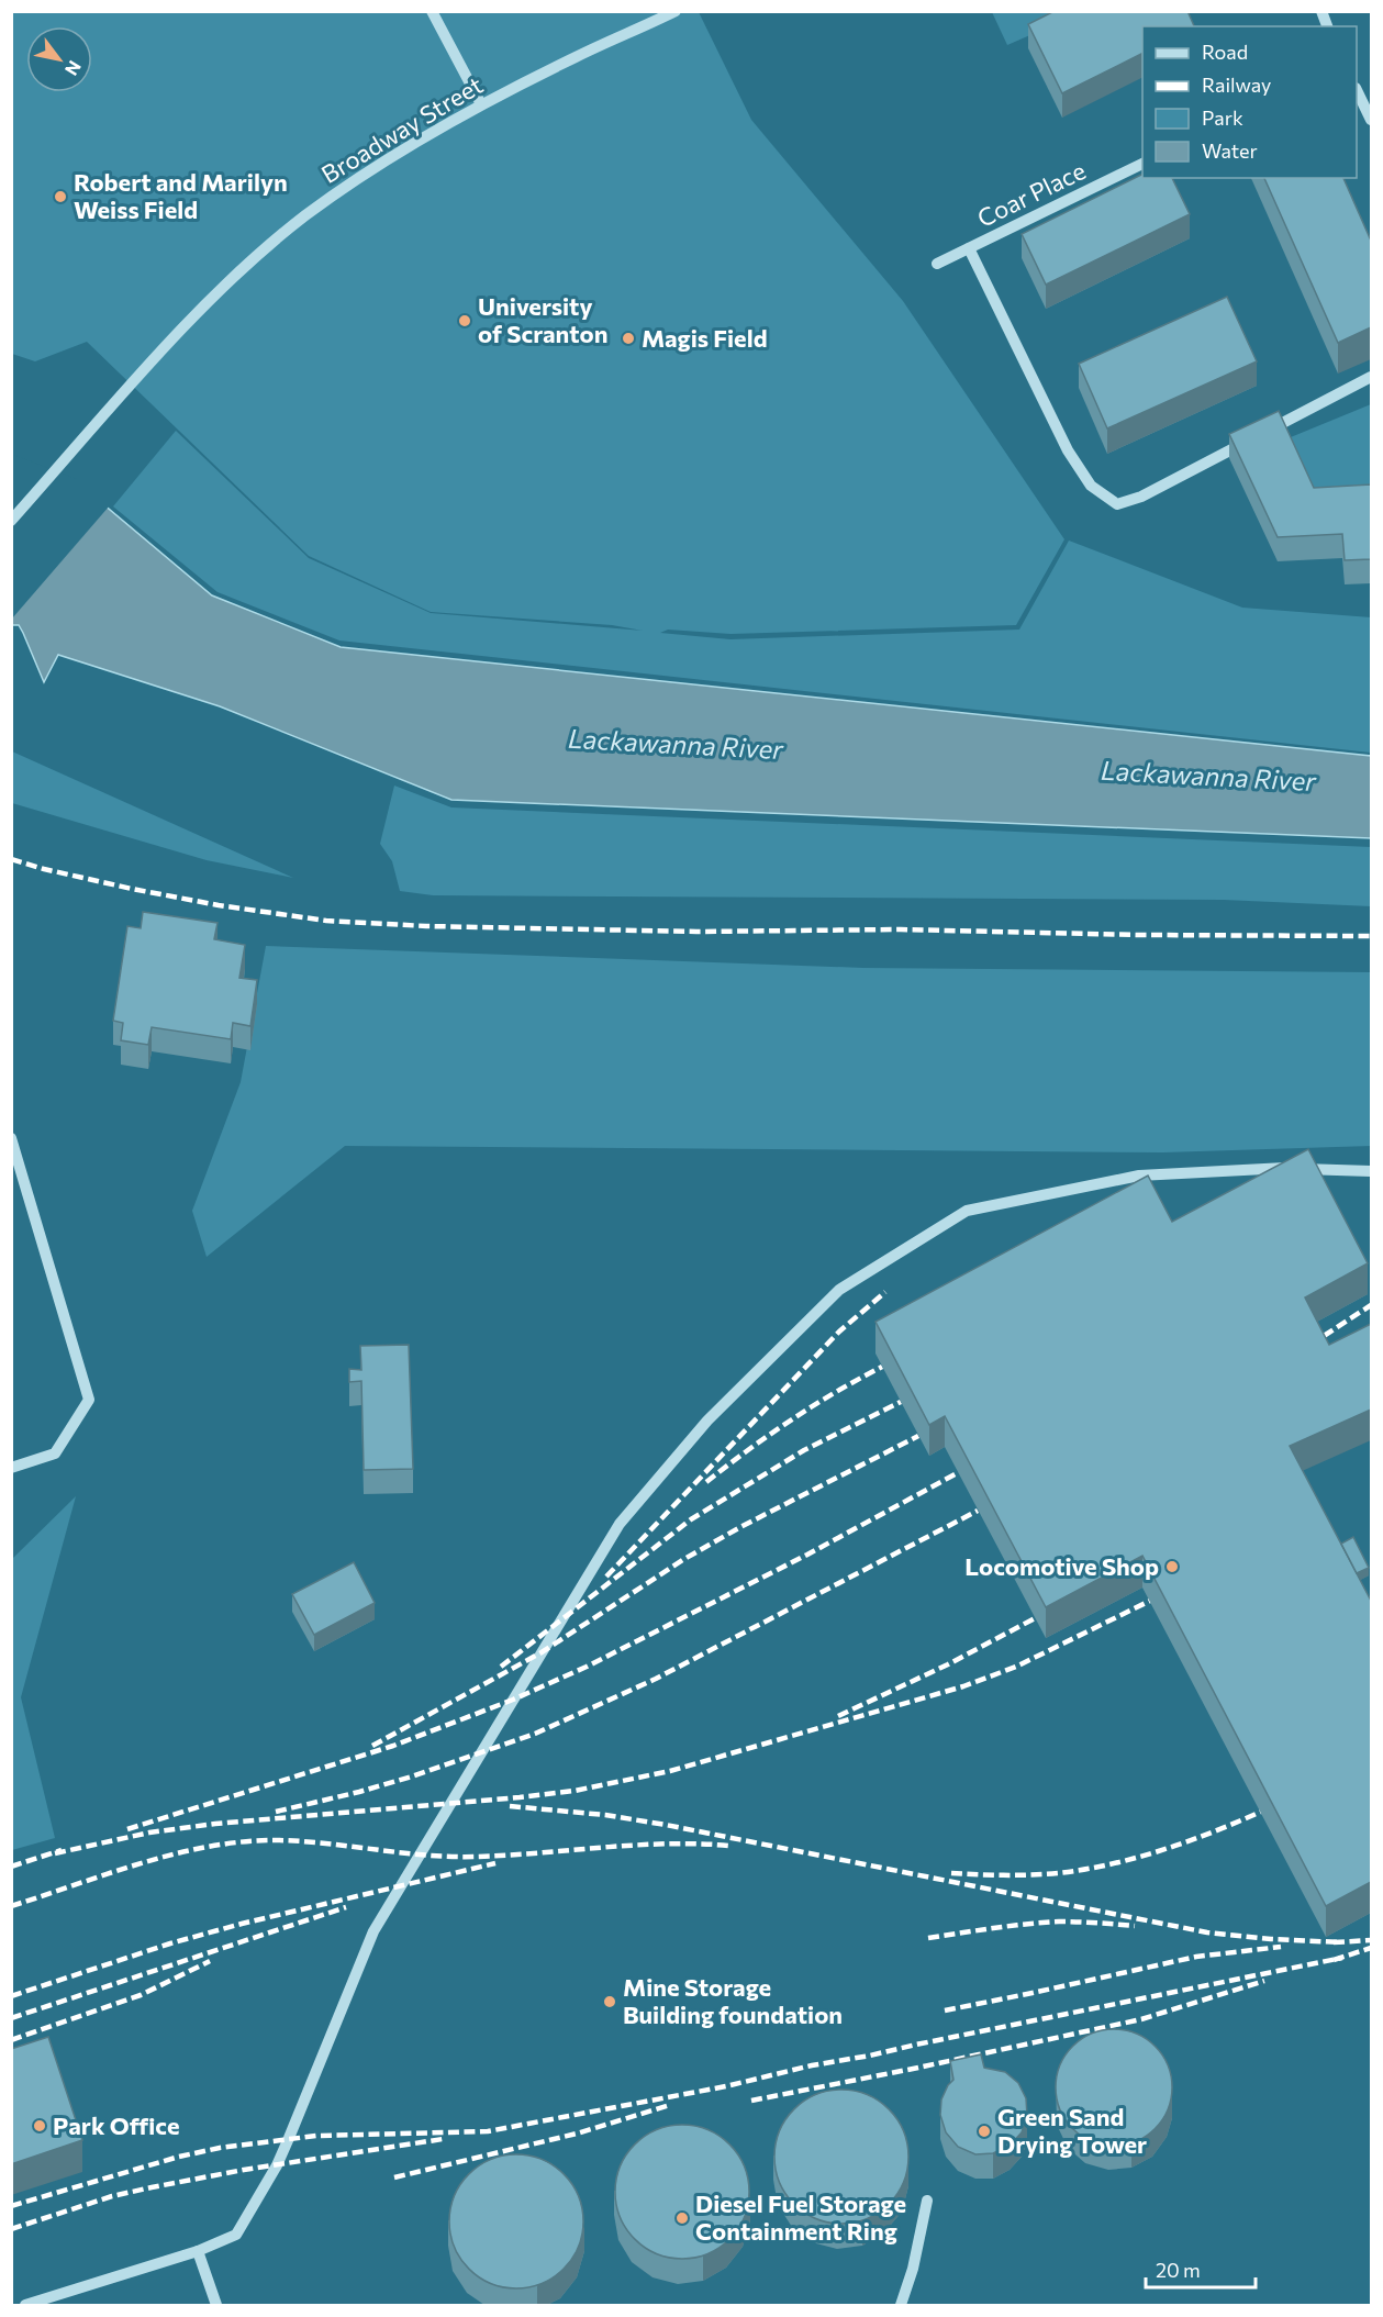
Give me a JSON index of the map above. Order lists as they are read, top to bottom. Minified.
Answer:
{"streets":{"street":["Broadway Street","Coar Place"]},"water":["Lackawanna River"],"places":["Robert and Marilyn Weiss Field","University of Scranton","Magis Field","Locomotive Shop","Mine Storage Building foundation","Park Office","Green Sand Drying Tower","Diesel Fuel Storage Containment Ring"],"legend":["Road","Railway","Park","Water"],"scale_bar":"20 m","north":"bottom right"}
